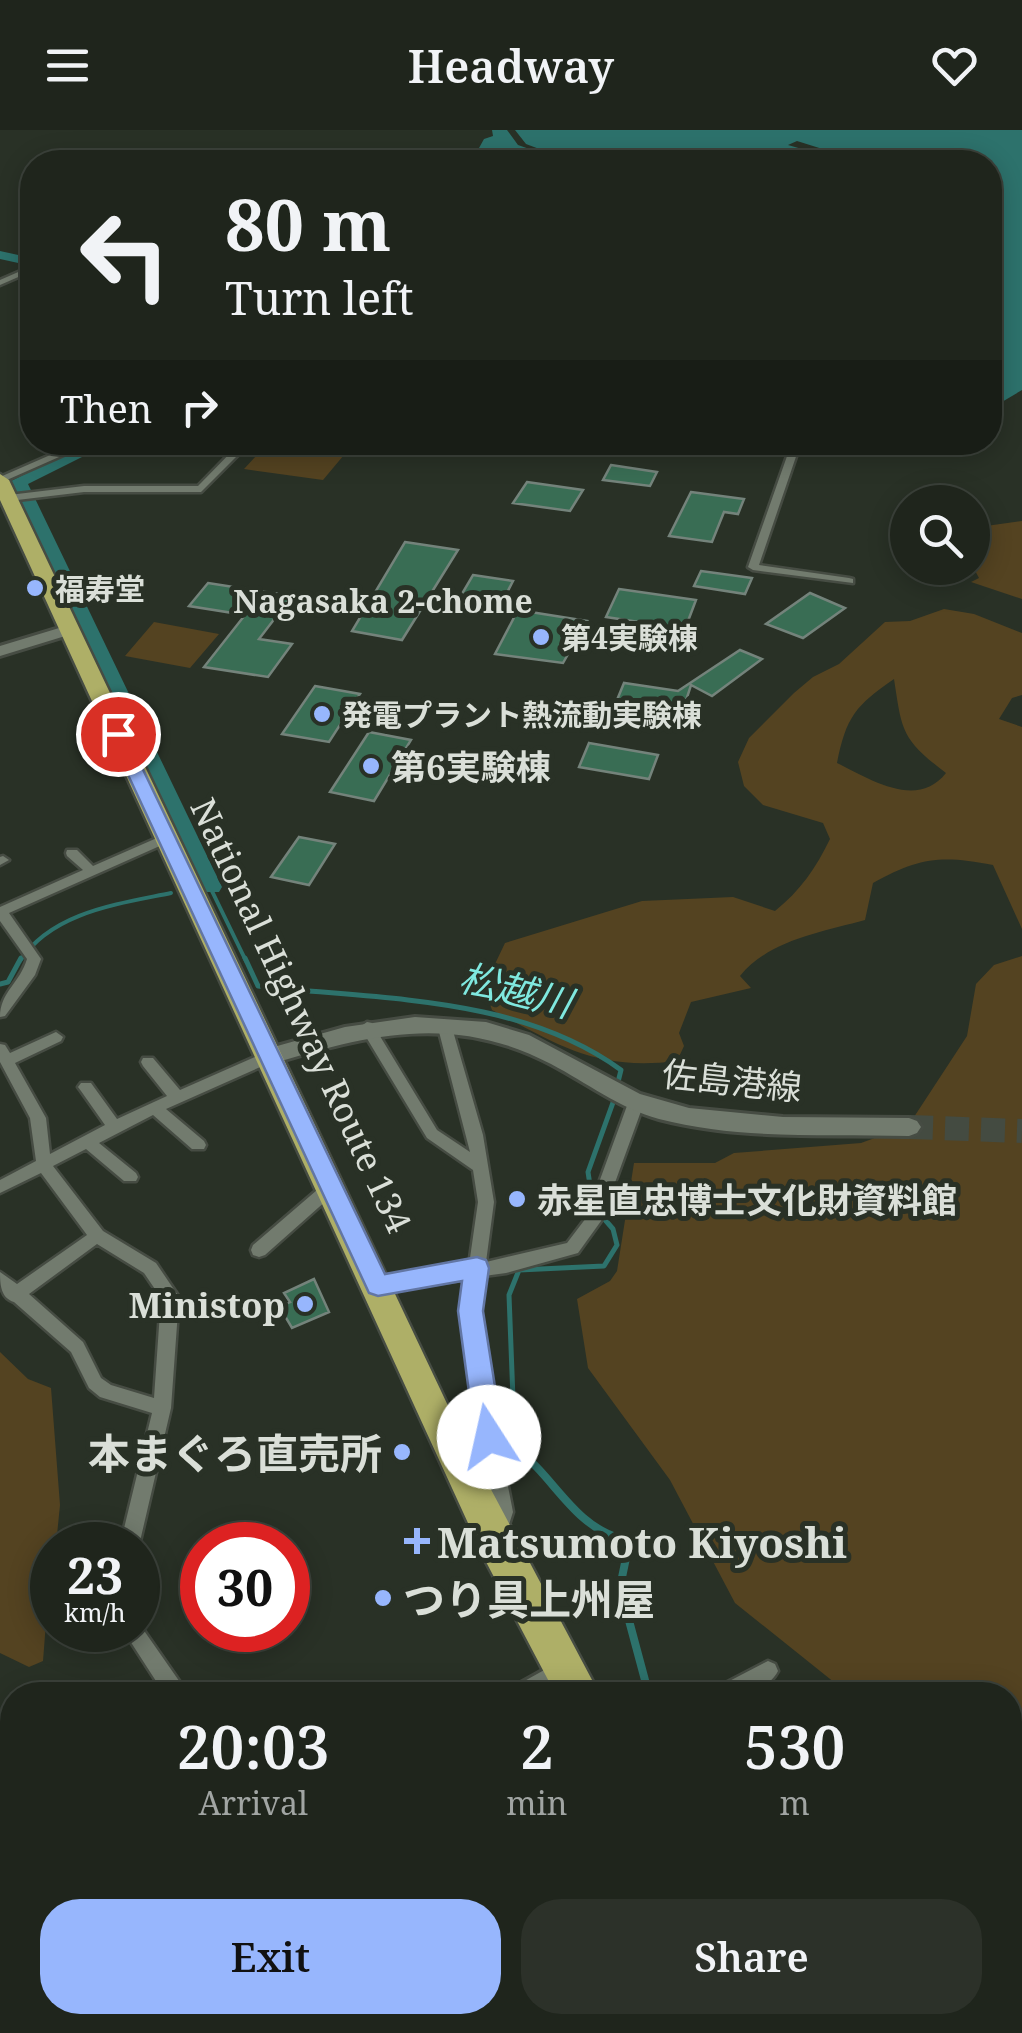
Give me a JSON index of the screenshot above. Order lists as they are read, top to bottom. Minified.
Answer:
{"streets":{"highway":["National Highway Route 134"],"main road":["佐島港線"]},"crossings":[["National Highway Route 134","佐島港線"]],"districts":["Nagasaka 2-chome"],"water":["松越川"],"places":{"other":["福寿堂","第4実験棟","発電プラント熱流動実験棟","第6実験棟","赤星直忠博士文化財資料館","Ministop","本まぐろ直売所","つり具上州屋"],"health":["Matsumoto Kiyoshi"]},"page":{"header":"Headway","turn":["80 m","Turn left"],"then":"Then","speed":"23 km/h","limit":"30","eta":["20:03","Arrival","2","min","530","m"],"buttons":["Exit","Share"]}}
